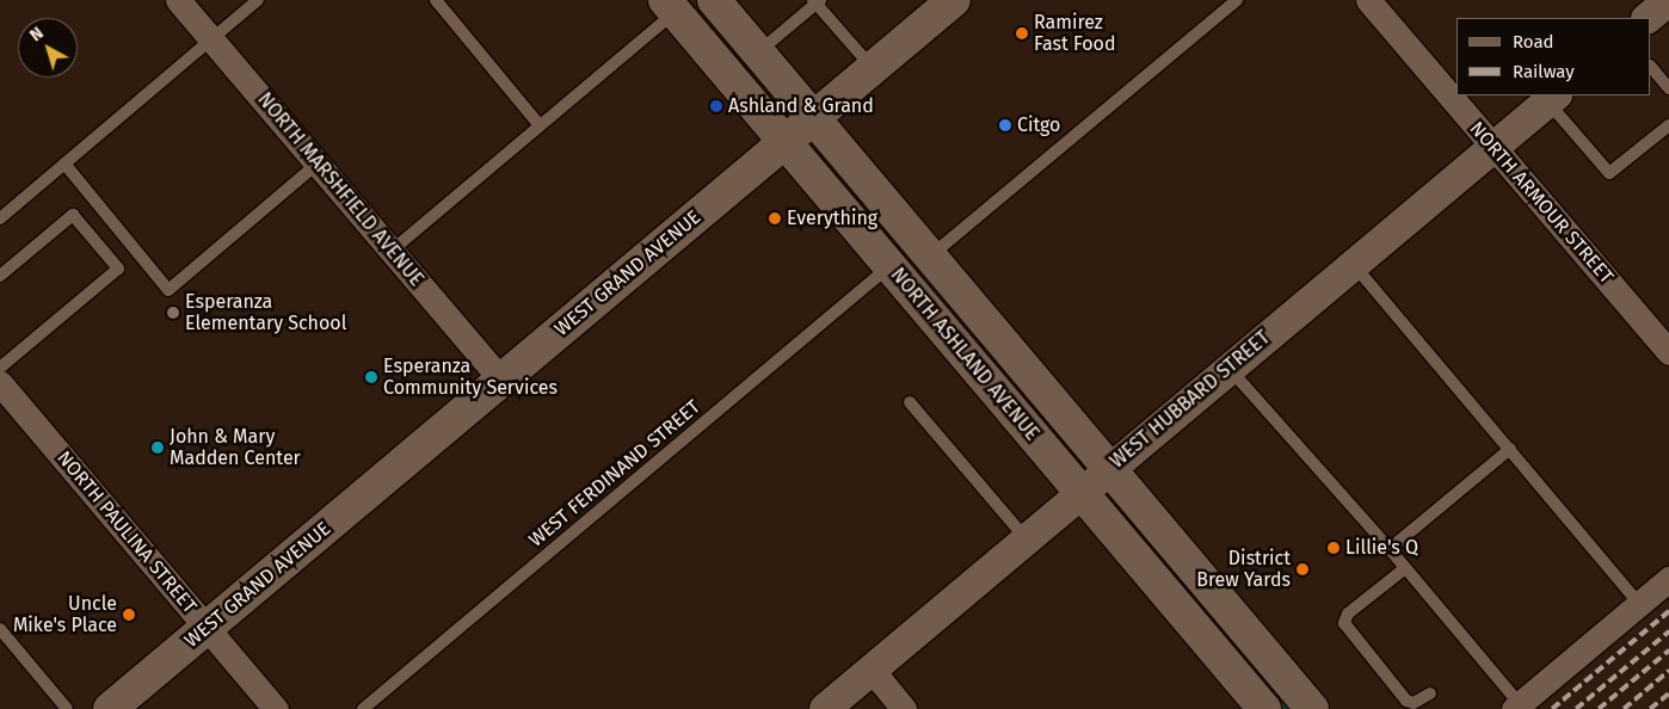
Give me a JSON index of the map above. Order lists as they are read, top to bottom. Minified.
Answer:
{"streets":{"main road":["WEST GRAND AVENUE","NORTH ASHLAND AVENUE"],"street":["NORTH MARSHFIELD AVENUE","NORTH ARMOUR STREET","WEST HUBBARD STREET","NORTH PAULINA STREET"],"lane":["WEST FERDINAND STREET"]},"crossings":[["NORTH MARSHFIELD AVENUE","WEST GRAND AVENUE"],["NORTH ARMOUR STREET","WEST HUBBARD STREET"],["WEST GRAND AVENUE","NORTH ASHLAND AVENUE"],["WEST GRAND AVENUE","NORTH PAULINA STREET"],["NORTH ASHLAND AVENUE","WEST HUBBARD STREET"],["NORTH ASHLAND AVENUE","WEST FERDINAND STREET"]],"places":["Ramirez Fast Food","Ashland & Grand","Citgo","Everything","Esperanza Elementary School","Esperanza Community Services","John & Mary Madden Center","Lillie's Q","District Brew Yards","Uncle Mike's Place"],"legend":["Road","Railway"],"north":"top left"}
